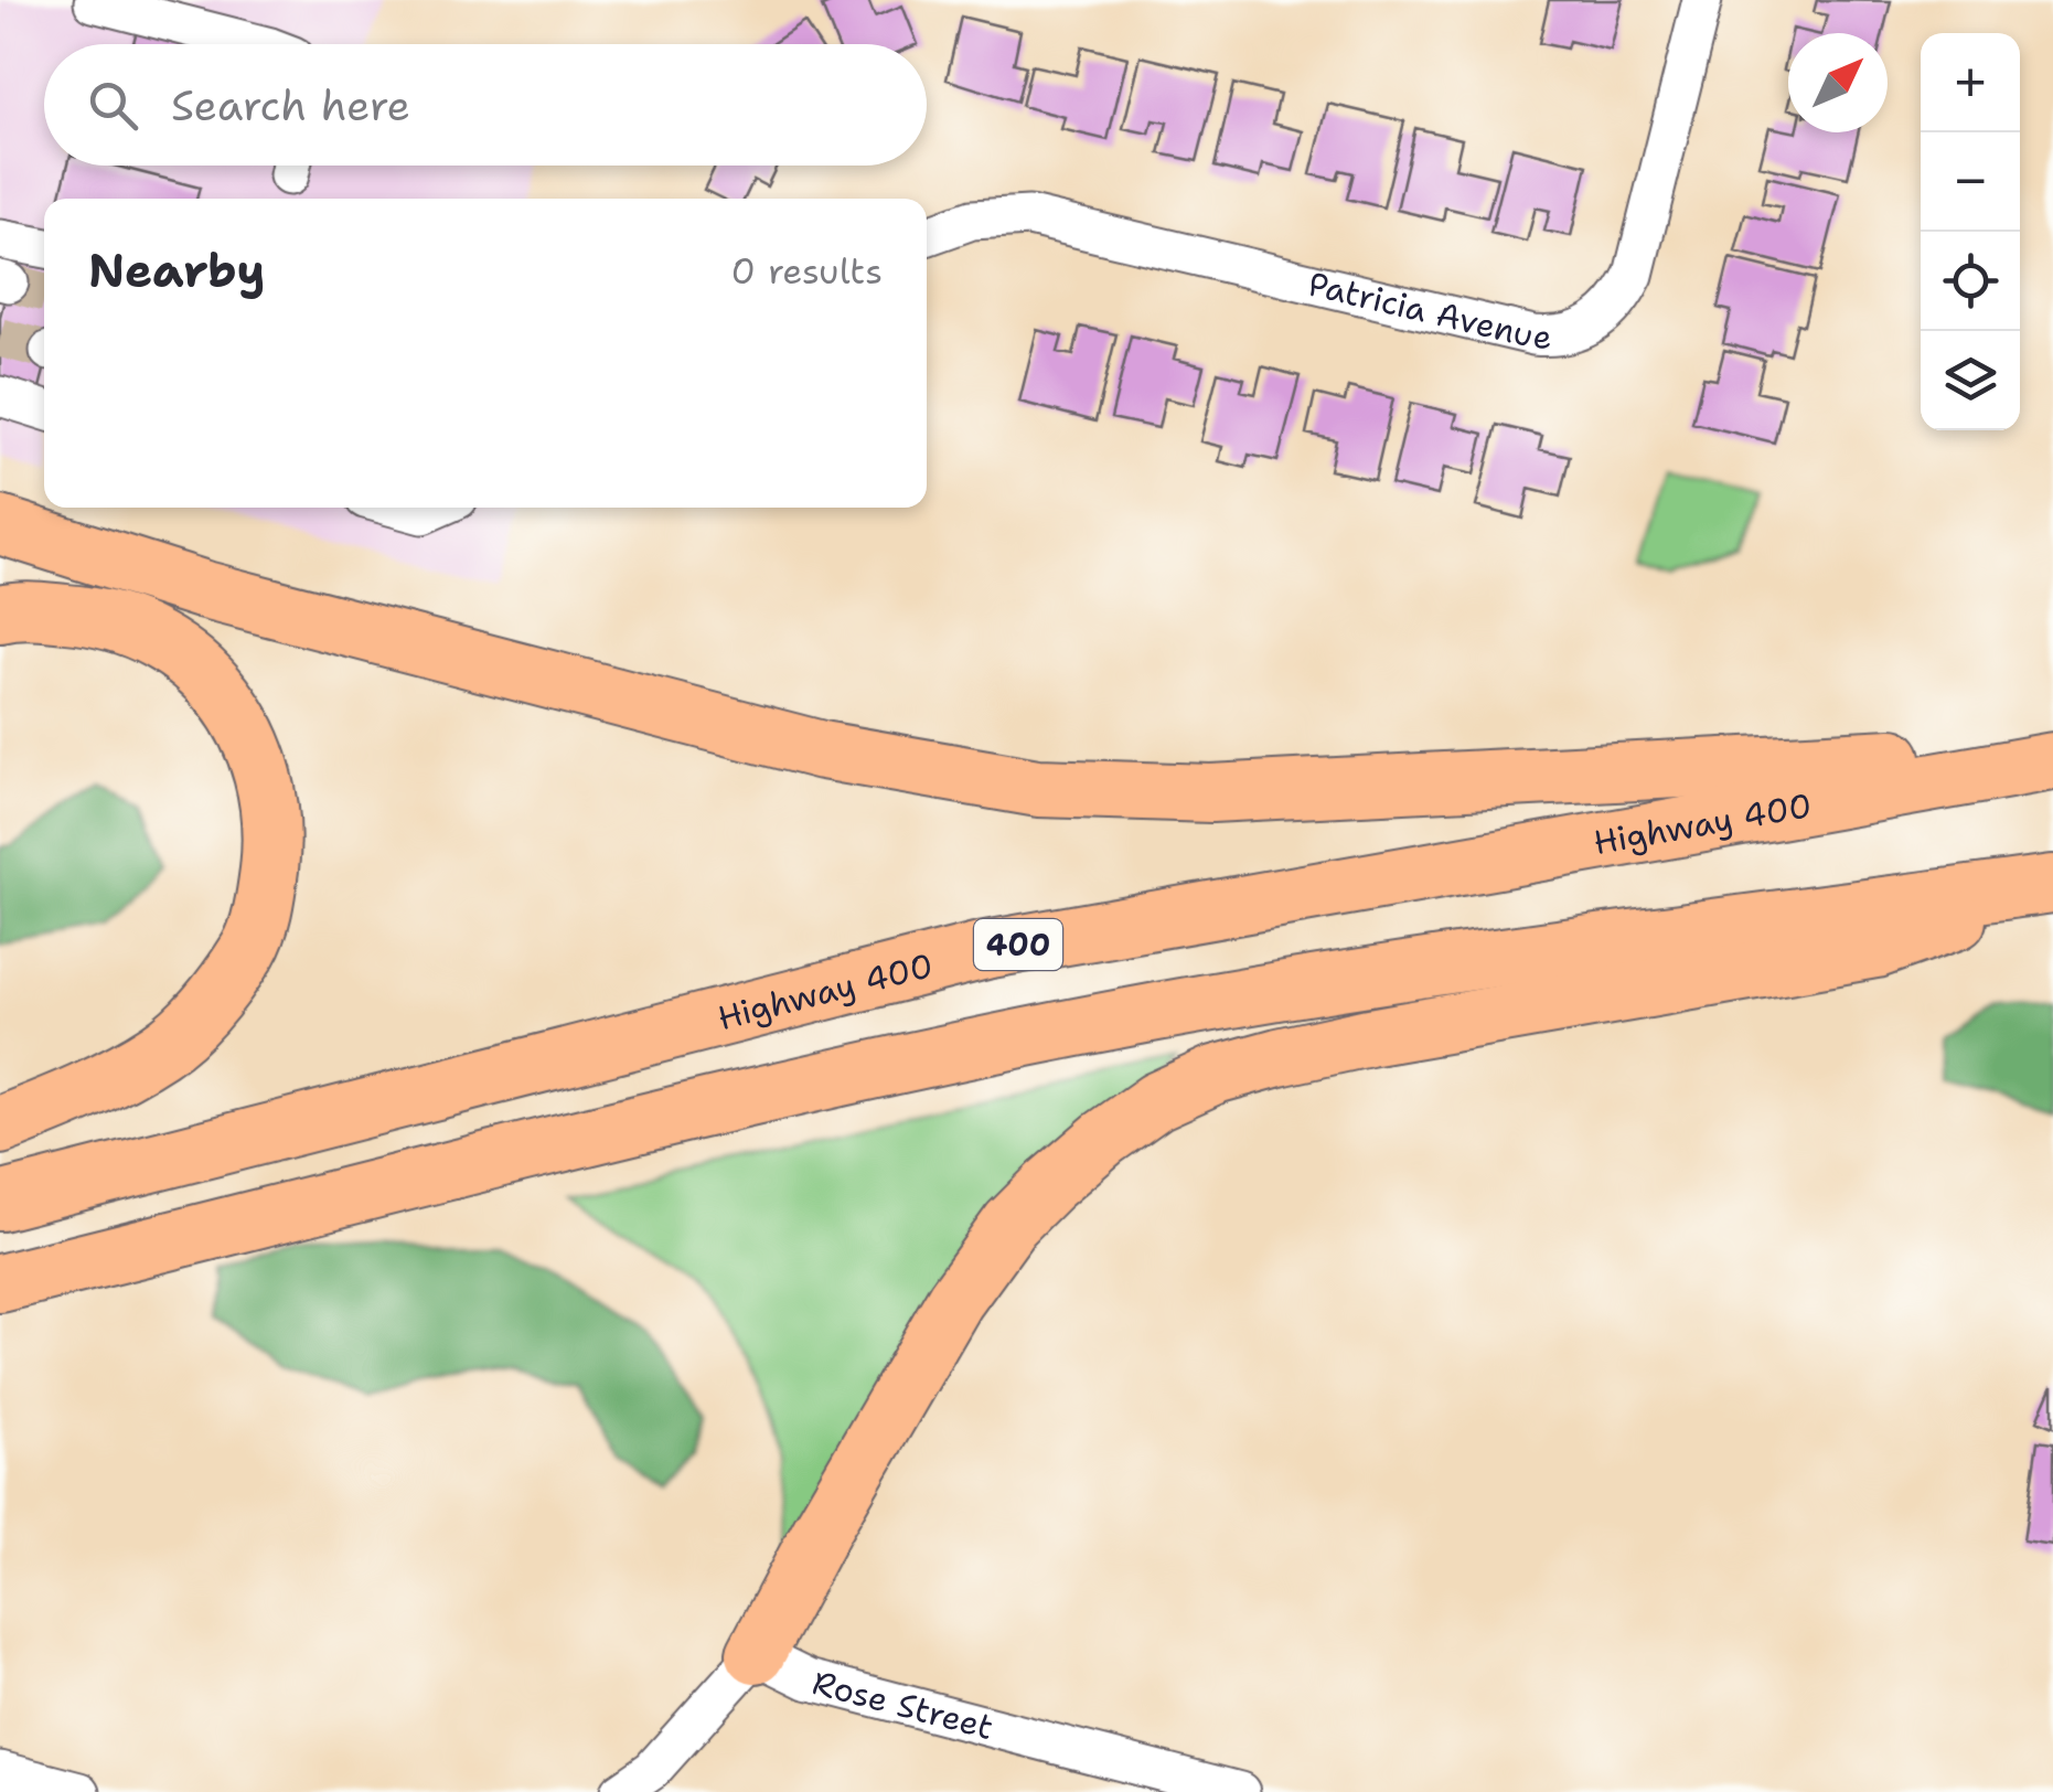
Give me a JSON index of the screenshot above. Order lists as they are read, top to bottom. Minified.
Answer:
{"streets":{"highway":["Highway 400","400"],"street":["Patricia Avenue","Rose Street"]},"north":"top right","page":{"map_buttons":["+","−"],"search":"Search here","heading":["Nearby","0 results"]}}
